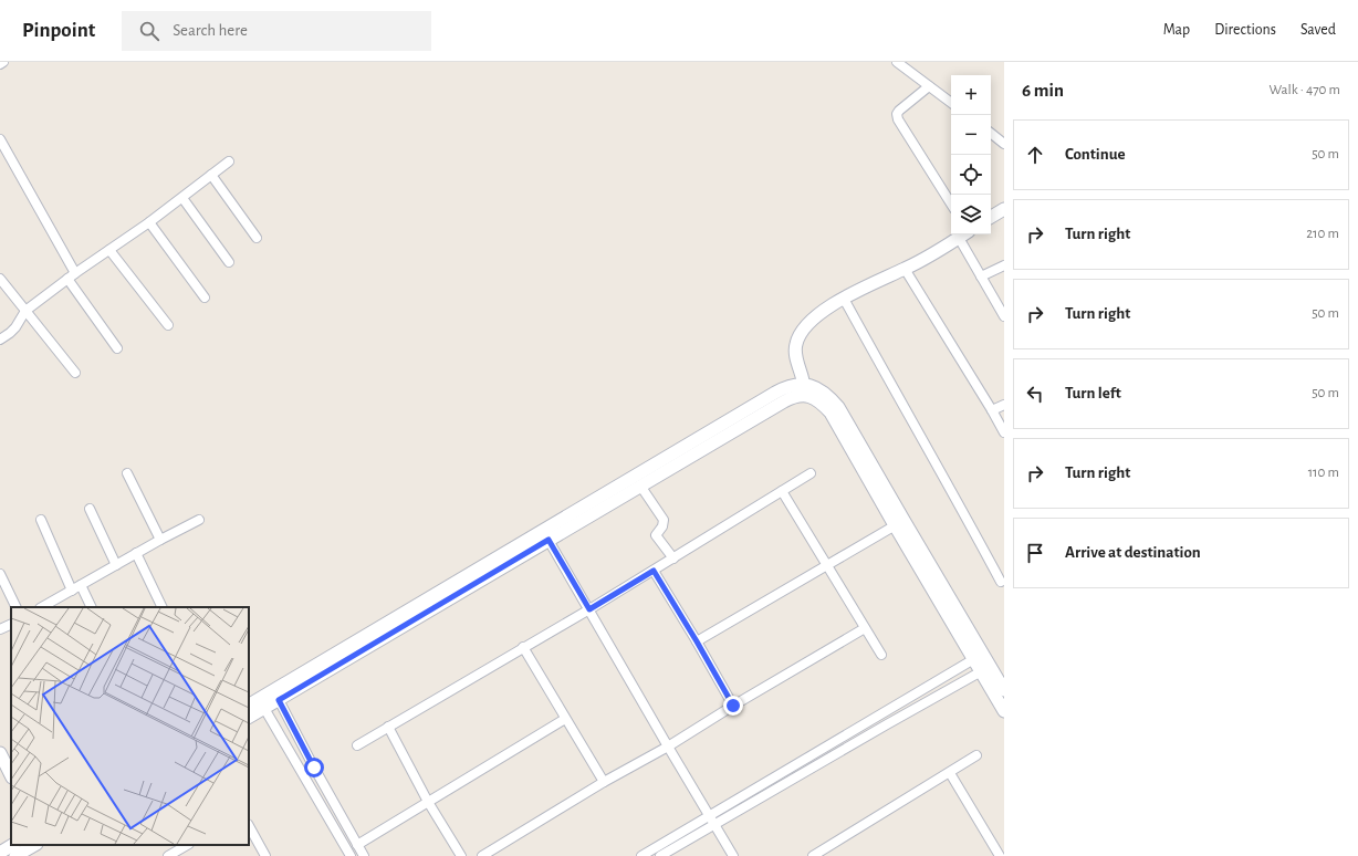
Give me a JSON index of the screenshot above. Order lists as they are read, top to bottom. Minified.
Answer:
{"page":{"header":"Pinpoint","search":"Search here","nav":["Map","Directions","Saved"],"heading":["6 min","Walk · 470 m"],"map_buttons":["+","−"],"list":[["Continue","50 m"],["Turn right","210 m"],["Turn right","50 m"],["Turn left","50 m"],["Turn right","110 m"],"Arrive at destination"]}}
